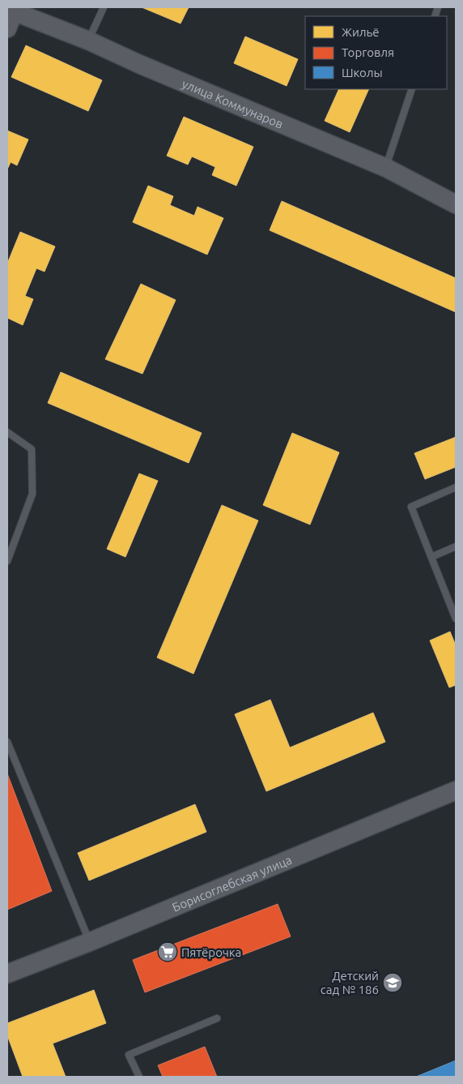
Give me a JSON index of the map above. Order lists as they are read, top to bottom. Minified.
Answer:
{"streets":{"street":["улица Коммунаров","Борисоглебская улица"]},"places":{"supermarket":["Пятёрочка"],"school or university":["Детский сад № 186"]},"legend":["Жильё","Торговля","Школы"]}
